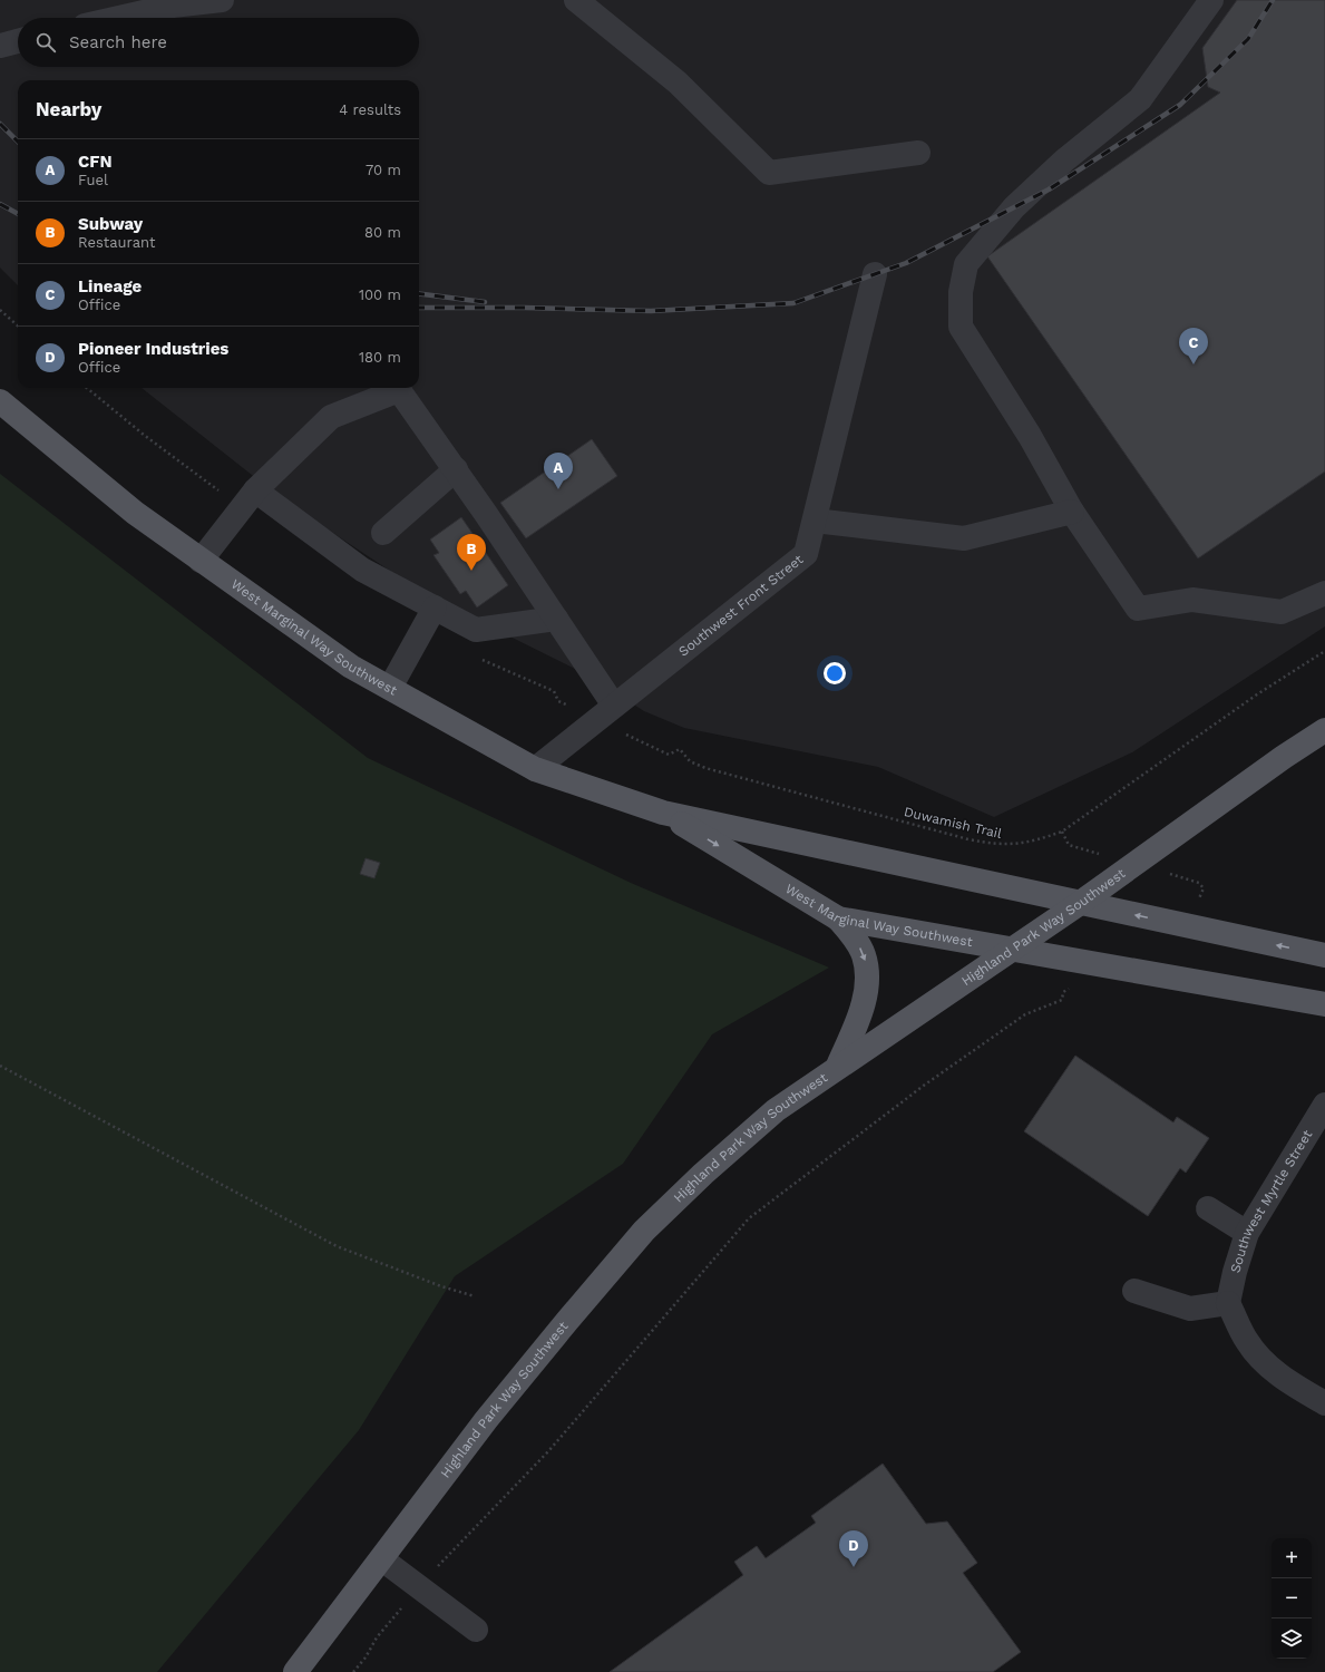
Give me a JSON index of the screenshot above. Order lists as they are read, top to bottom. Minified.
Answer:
{"streets":{"main road":["West Marginal Way Southwest","Highland Park Way Southwest"],"street":["Southwest Front Street","Southwest Myrtle Street"],"path":["Duwamish Trail"]},"crossings":[["Southwest Front Street","West Marginal Way Southwest"],["West Marginal Way Southwest","Highland Park Way Southwest"]],"page":{"search":"Search here","heading":["Nearby","4 results"],"list":[{"mark":"A","name":"CFN","note":"Fuel","value":"70 m"},{"mark":"B","name":"Subway","note":"Restaurant","value":"80 m"},{"mark":"C","name":"Lineage","note":"Office","value":"100 m"},{"mark":"D","name":"Pioneer Industries","note":"Office","value":"180 m"}],"pins":["C","A","B","D"],"map_buttons":["+","−"]}}
